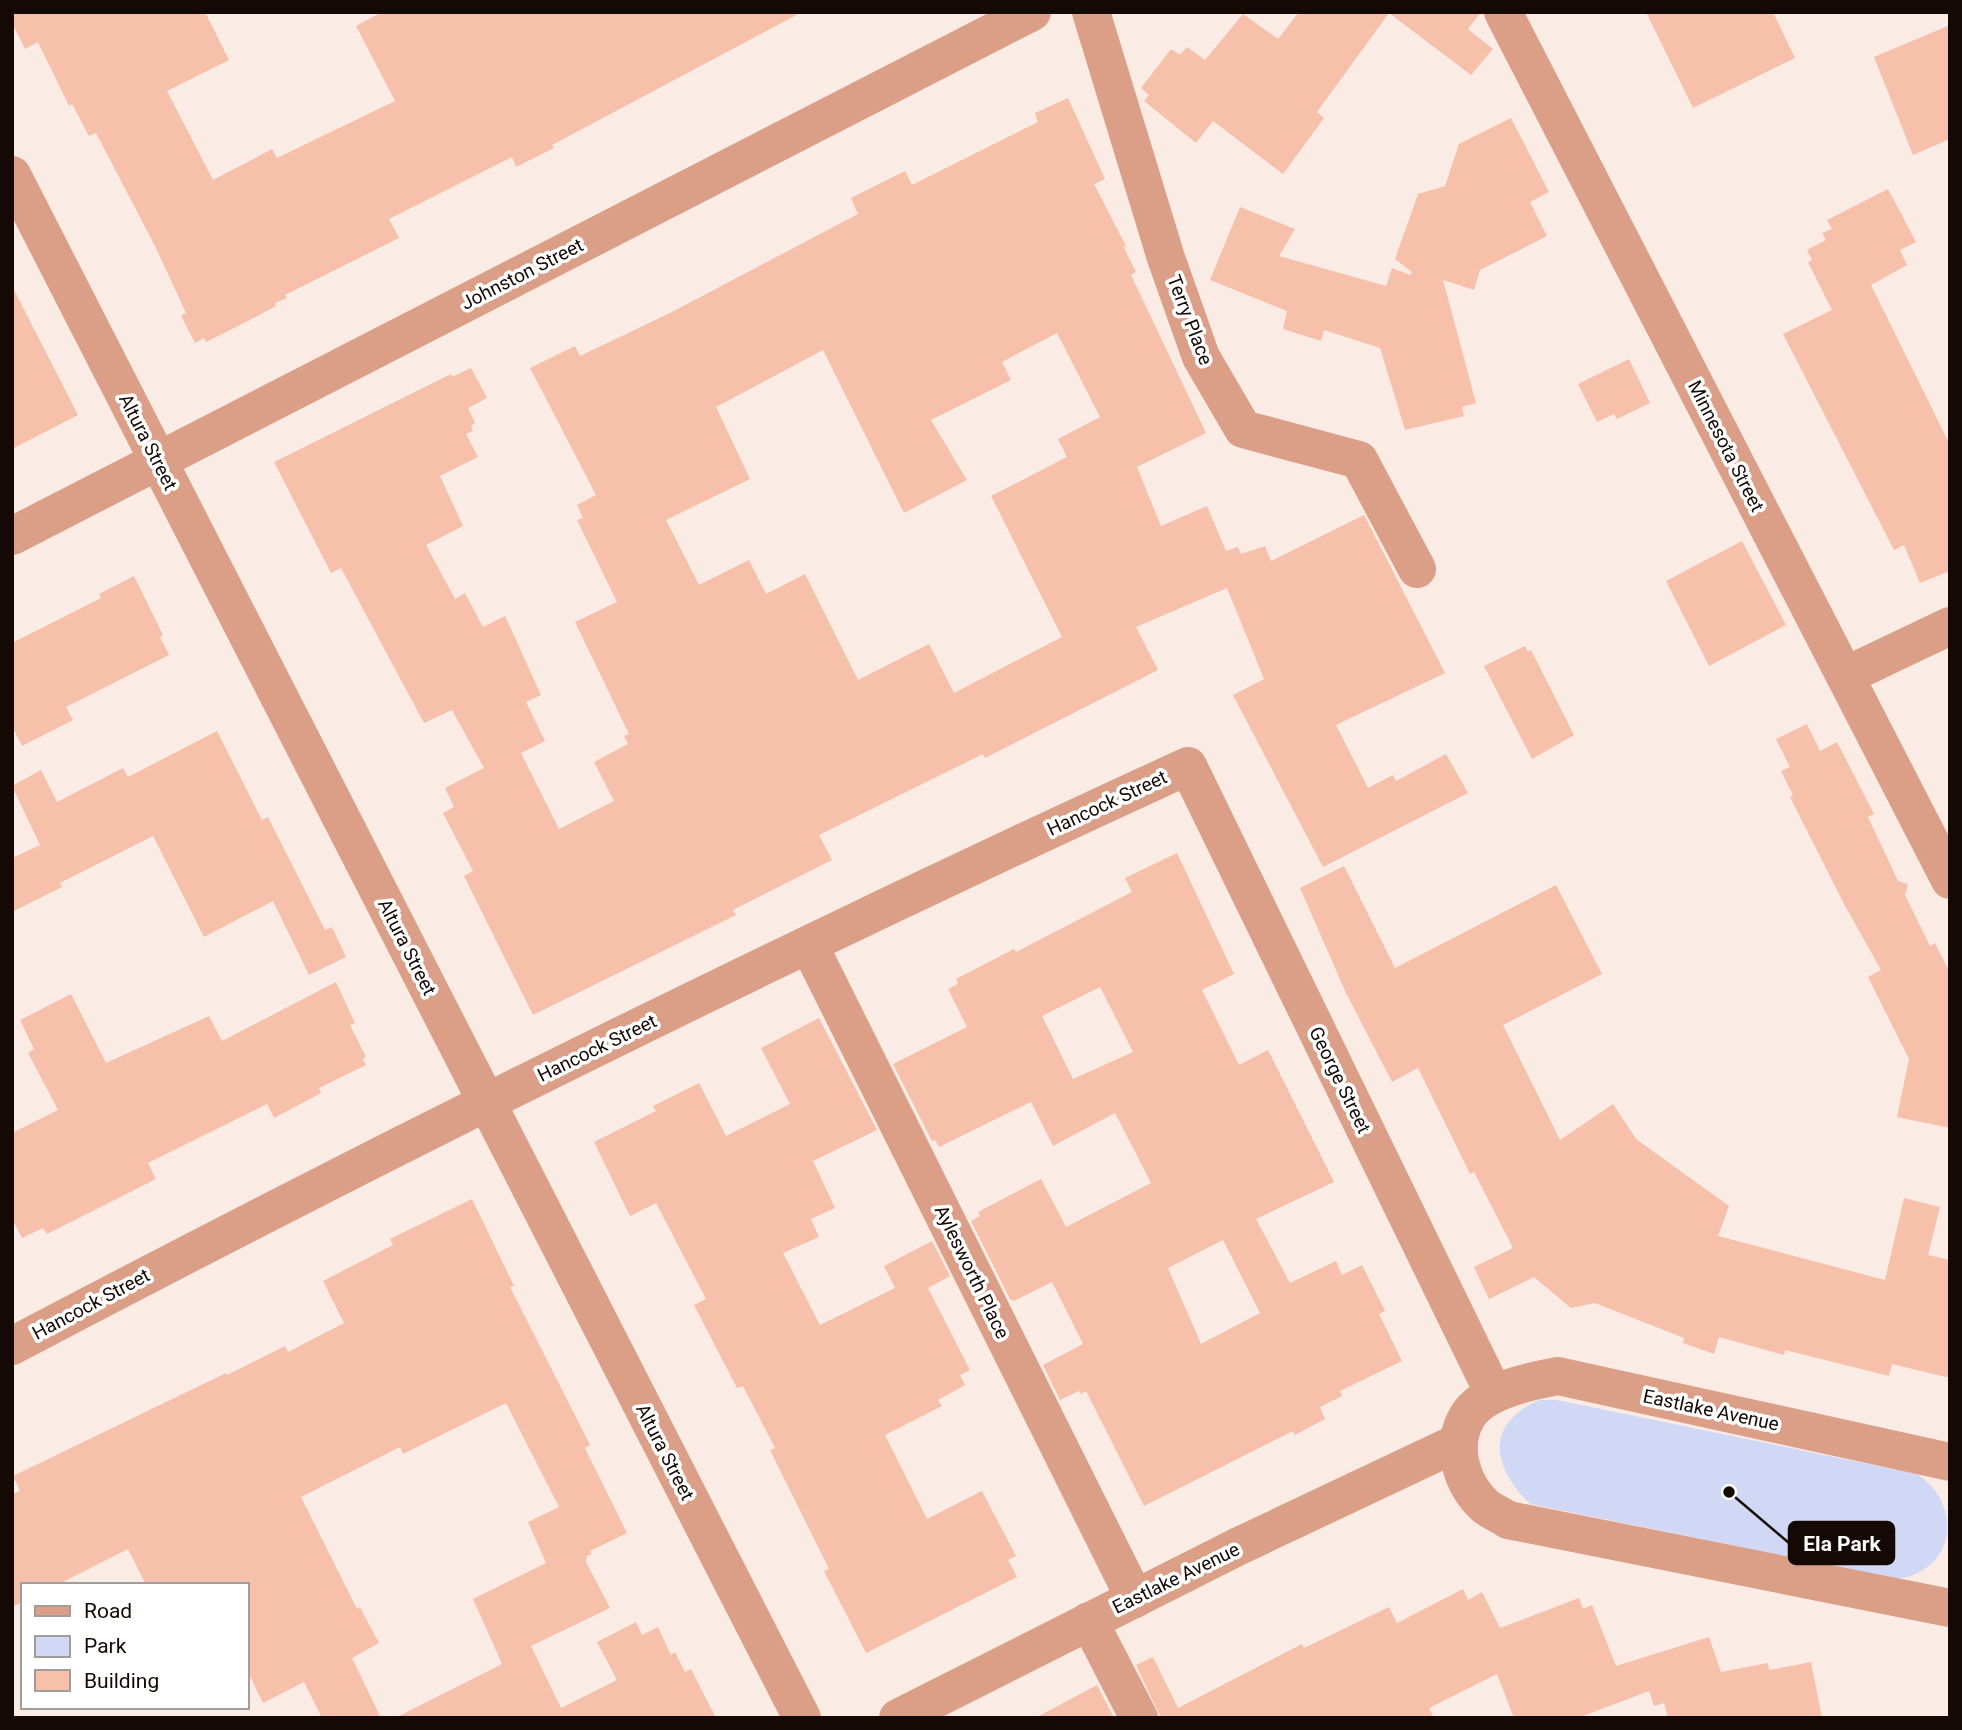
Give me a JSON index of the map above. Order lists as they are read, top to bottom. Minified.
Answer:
{"streets":{"street":["Johnston Street","Terry Place","Altura Street","Minnesota Street","Hancock Street","George Street","Aylesworth Place","Eastlake Avenue"]},"crossings":[["Johnston Street","Altura Street"],["Altura Street","Hancock Street"],["Hancock Street","George Street"],["Hancock Street","Aylesworth Place"],["George Street","Eastlake Avenue"],["Aylesworth Place","Eastlake Avenue"]],"places":["Ela Park"],"legend":["Road","Park","Building"]}
